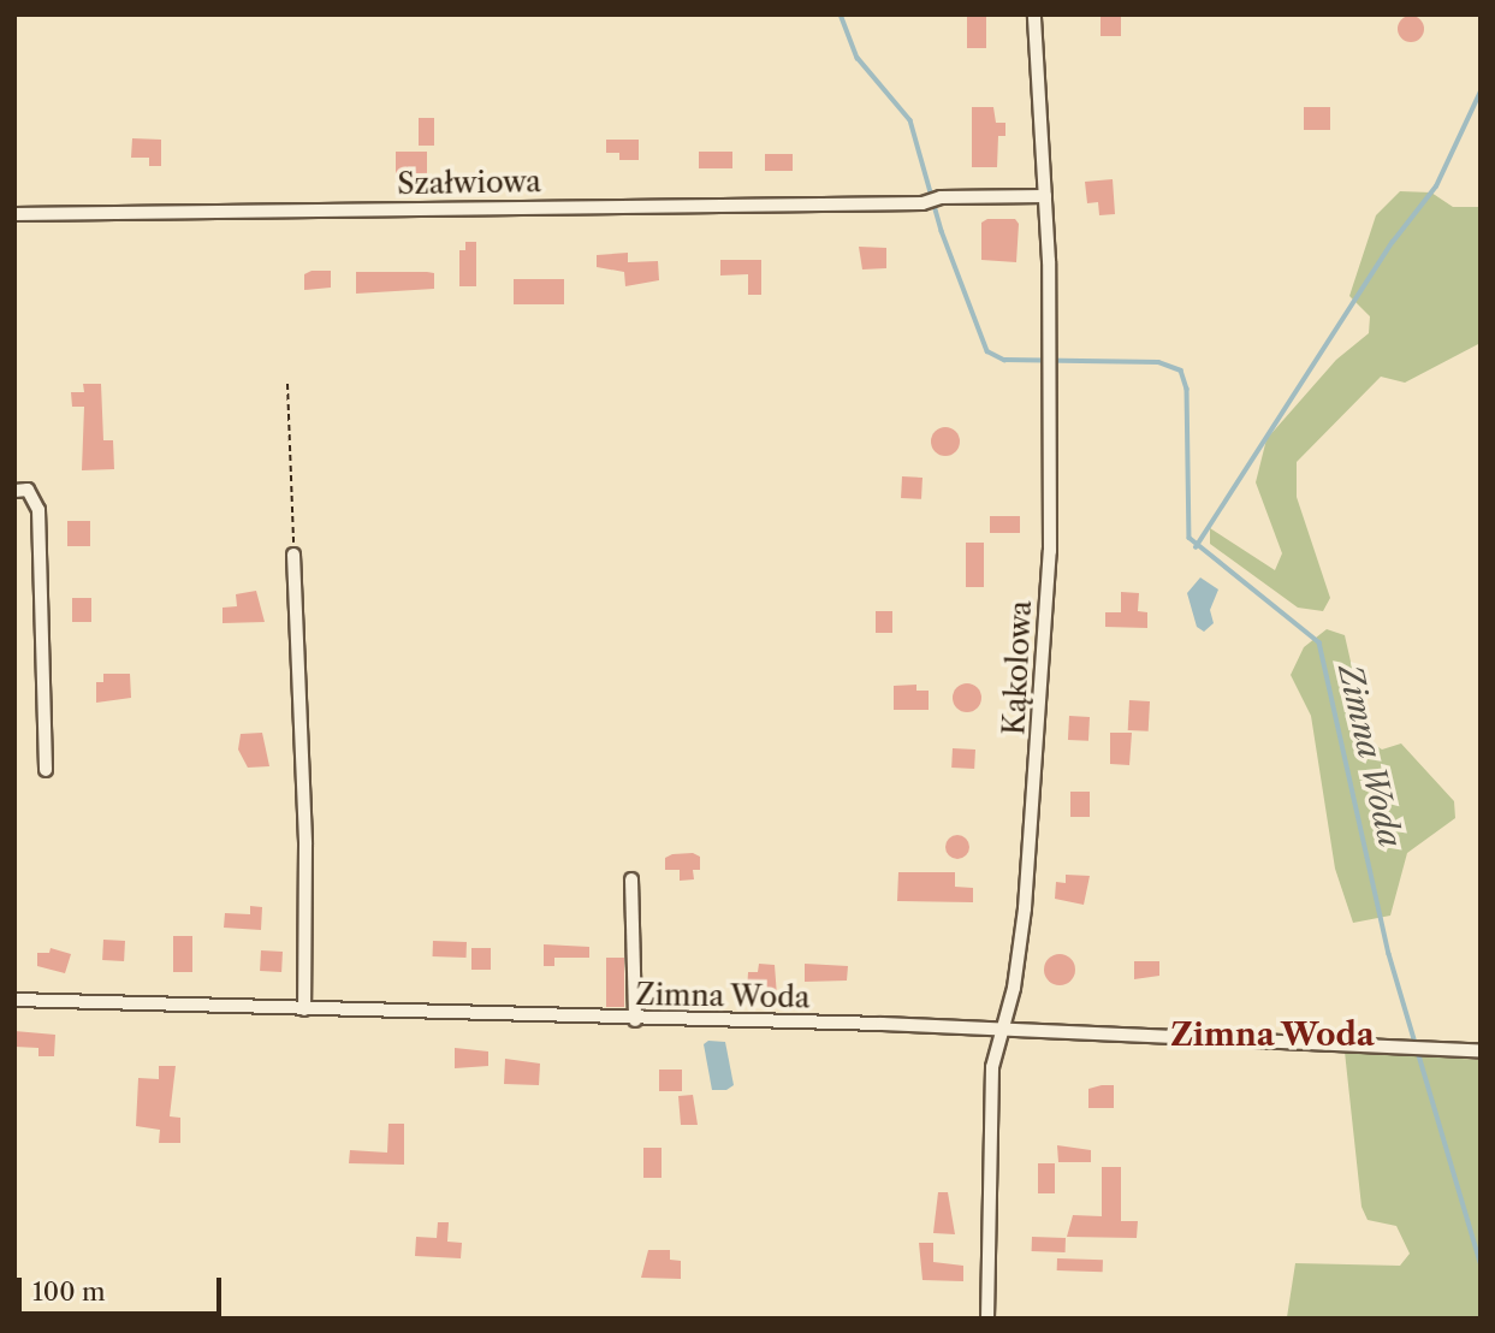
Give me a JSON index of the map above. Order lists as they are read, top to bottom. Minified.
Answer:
{"streets":{"street":["Szałwiowa","Kąkolowa","Zimna Woda"]},"crossings":[["Szałwiowa","Kąkolowa"],["Kąkolowa","Zimna Woda"]],"districts":["Zimna Woda"],"water":["Zimna Woda"],"scale_bar":"100 m"}
